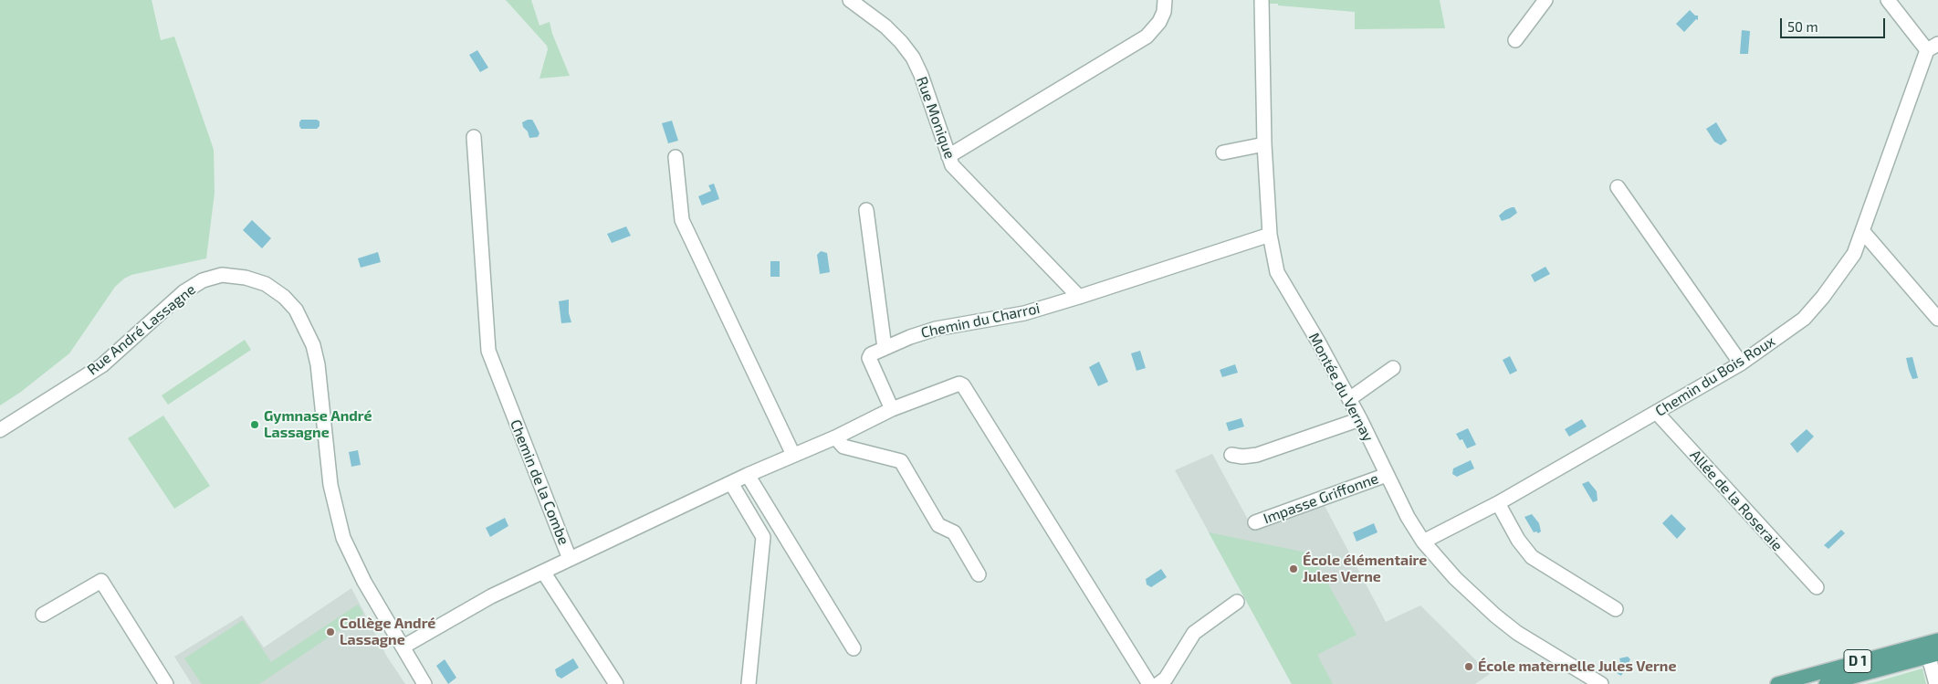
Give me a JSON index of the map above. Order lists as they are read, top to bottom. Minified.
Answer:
{"streets":{"main road":["D 1"],"street":["Rue Monique","Chemin du Charroi","Rue André Lassagne","Chemin du Bois Roux","Montée du Vernay","Chemin de la Combe","Impasse Griffonne","Allée de la Roseraie"]},"crossings":[["Rue Monique","Chemin du Charroi"],["Chemin du Charroi","Montée du Vernay"],["Chemin du Charroi","Chemin de la Combe"],["Chemin du Bois Roux","Montée du Vernay"],["Chemin du Bois Roux","Allée de la Roseraie"],["Montée du Vernay","Impasse Griffonne"]],"places":["Gymnase André Lassagne","École élémentaire Jules Verne","Collège André Lassagne","École maternelle Jules Verne"],"scale_bar":"50 m"}
